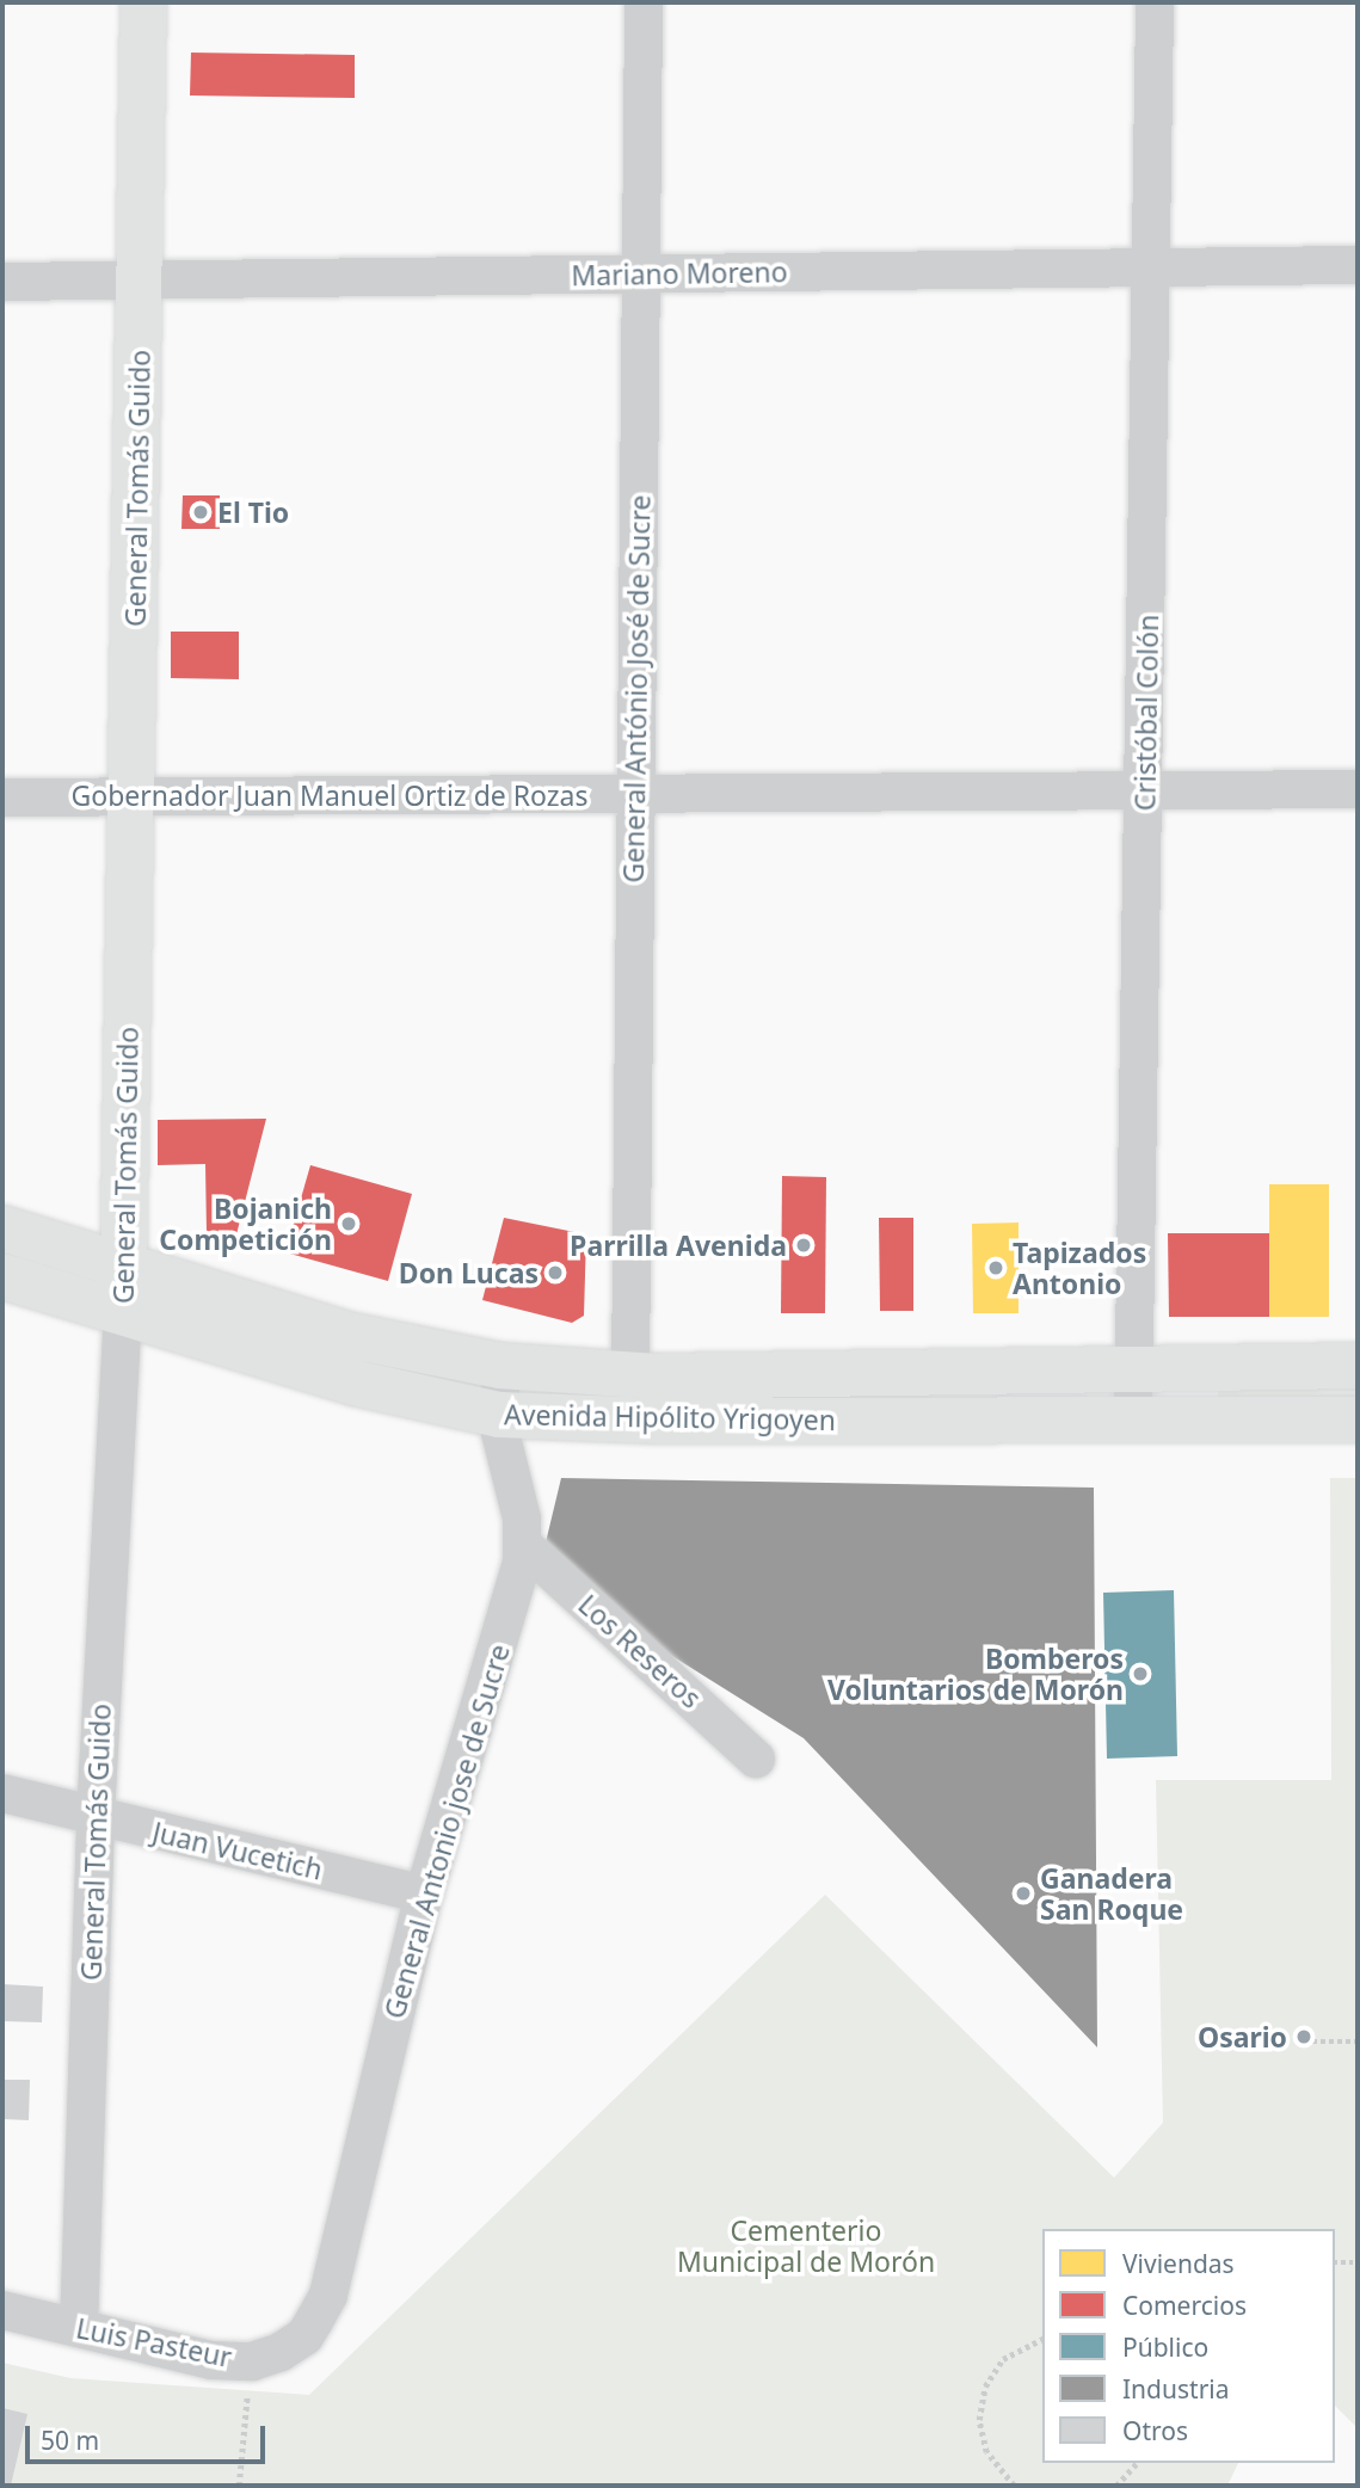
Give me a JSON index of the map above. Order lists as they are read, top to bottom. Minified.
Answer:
{"streets":{"main road":["General Tomás Guido","Avenida Hipólito Yrigoyen"],"street":["Mariano Moreno","General António José de Sucre","Cristóbal Colón","Gobernador Juan Manuel Ortiz de Rozas","Los Reseros","General Antonio jose de Sucre","Juan Vucetich","Luis Pasteur"]},"crossings":[["Mariano Moreno","General Tomás Guido"],["Mariano Moreno","General António José de Sucre"],["Mariano Moreno","Cristóbal Colón"],["General Tomás Guido","Gobernador Juan Manuel Ortiz de Rozas"],["General Tomás Guido","Avenida Hipólito Yrigoyen"],["General Tomás Guido","Juan Vucetich"],["General Tomás Guido","Luis Pasteur"],["General António José de Sucre","Gobernador Juan Manuel Ortiz de Rozas"],["General António José de Sucre","Avenida Hipólito Yrigoyen"],["Cristóbal Colón","Gobernador Juan Manuel Ortiz de Rozas"],["Cristóbal Colón","Avenida Hipólito Yrigoyen"],["Avenida Hipólito Yrigoyen","General Antonio jose de Sucre"],["Los Reseros","General Antonio jose de Sucre"],["General Antonio jose de Sucre","Juan Vucetich"],["General Antonio jose de Sucre","Luis Pasteur"]],"parks":["Cementerio Municipal de Morón"],"places":["El Tio","Bojanich Competición","Parrilla Avenida","Tapizados Antonio","Don Lucas","Bomberos Voluntarios de Morón","Ganadera San Roque","Osario"],"legend":["Viviendas","Comercios","Público","Industria","Otros"],"scale_bar":"50 m"}
